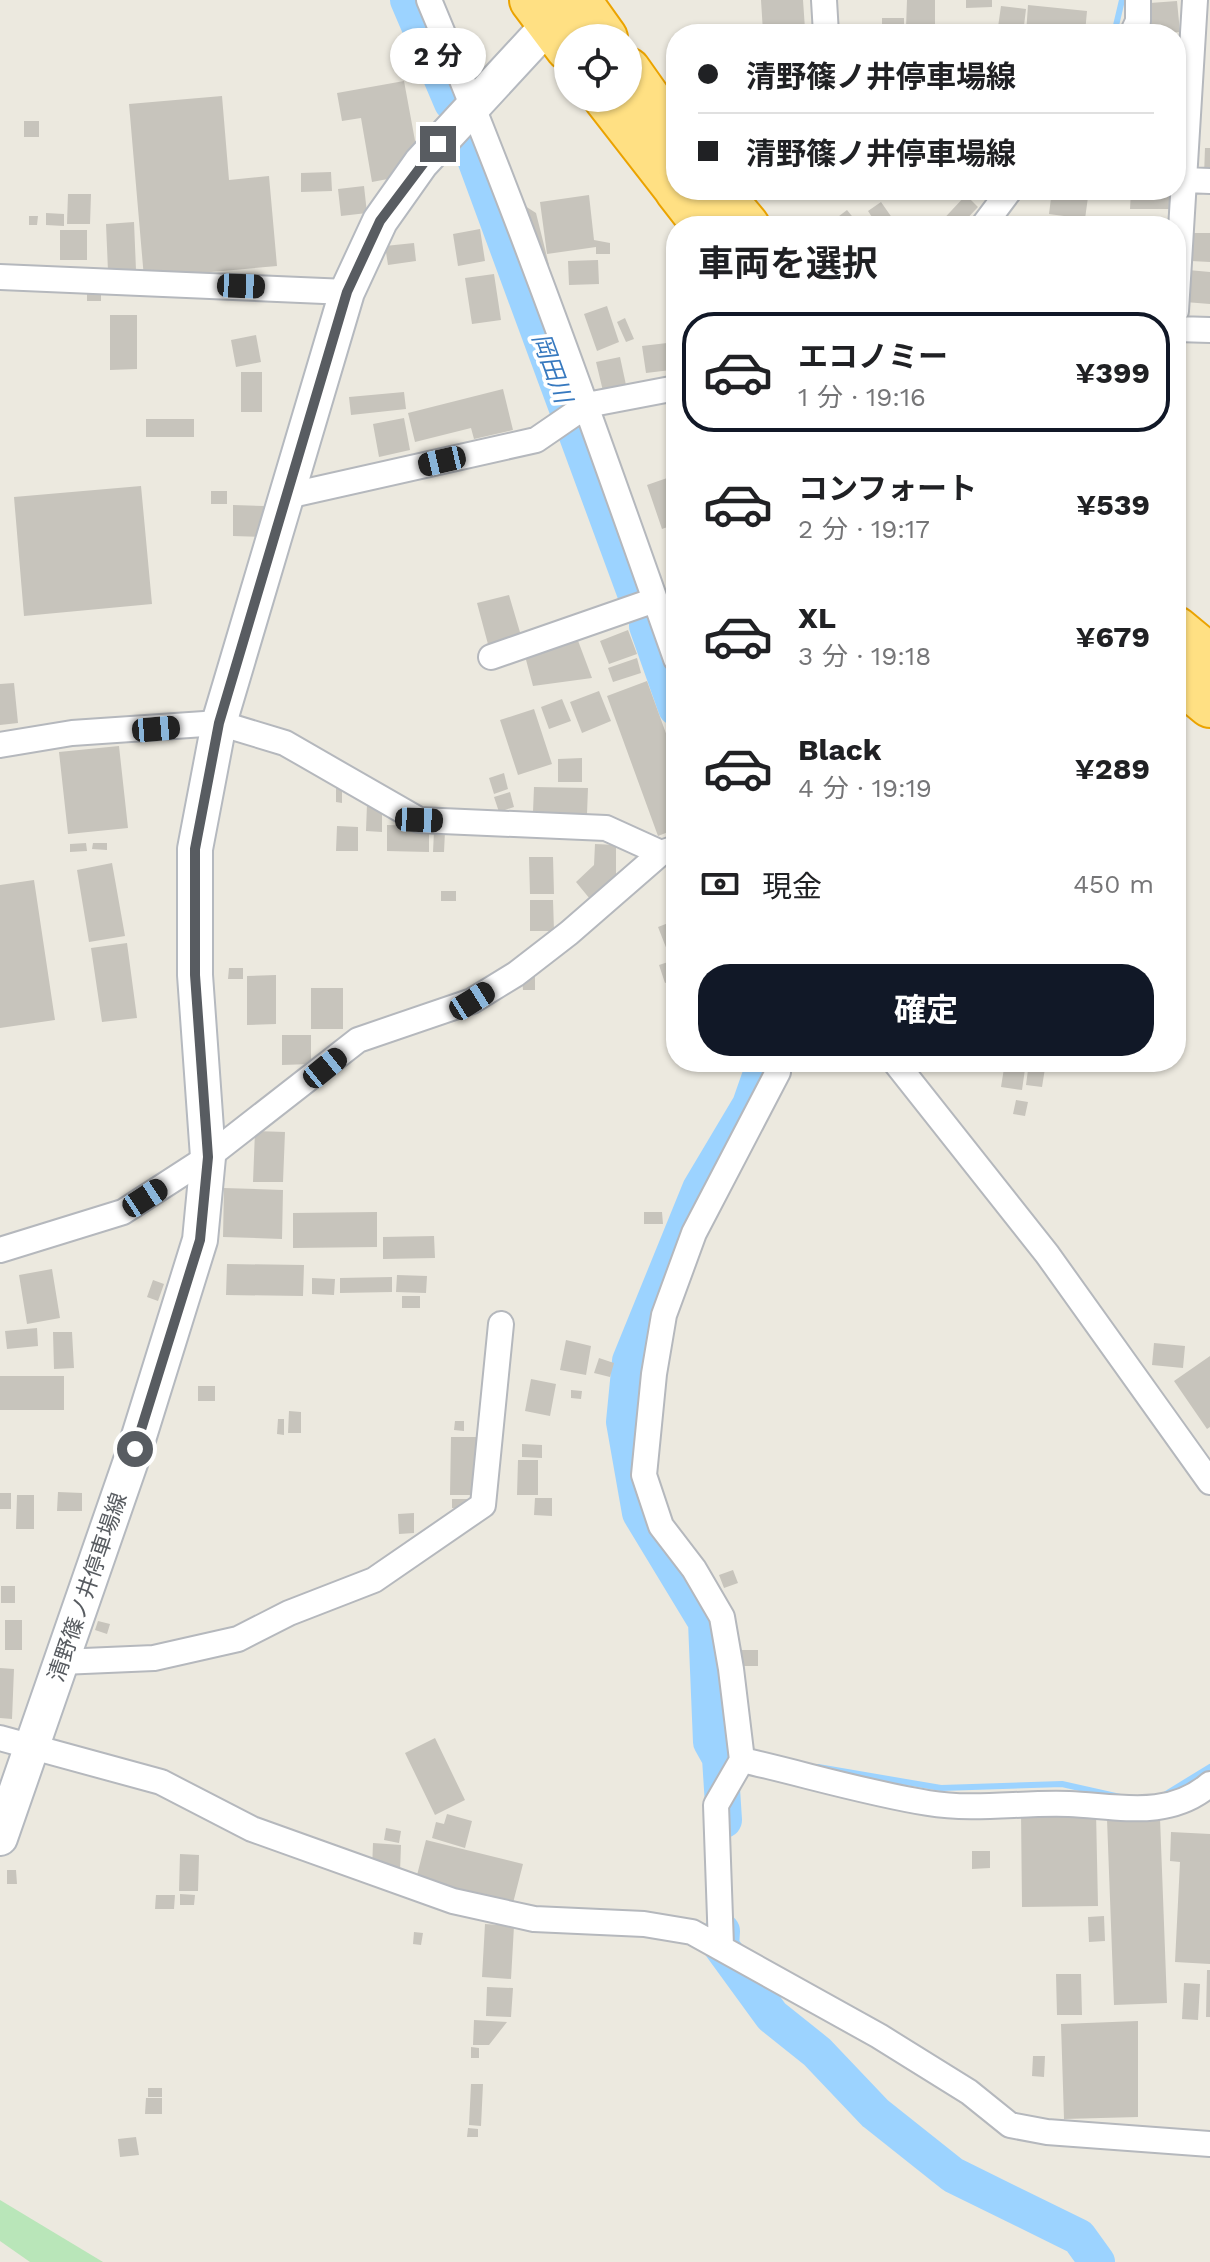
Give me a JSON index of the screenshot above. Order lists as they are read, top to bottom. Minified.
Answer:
{"streets":{"main road":["清野篠ノ井停車場線"]},"water":["岡田川"],"page":{"banner":["清野篠ノ井停車場線","清野篠ノ井停車場線"],"bubble":"2 分","heading":"車両を選択","list":[{"name":"エコノミー","note":"1 分 · 19:16","value":"¥399"},{"name":"コンフォート","note":"2 分 · 19:17","value":"¥539"},{"name":"XL","note":"3 分 · 19:18","value":"¥679"},{"name":"Black","note":"4 分 · 19:19","value":"¥289"}],"pay":["現金","450 m"],"buttons":"確定"}}
